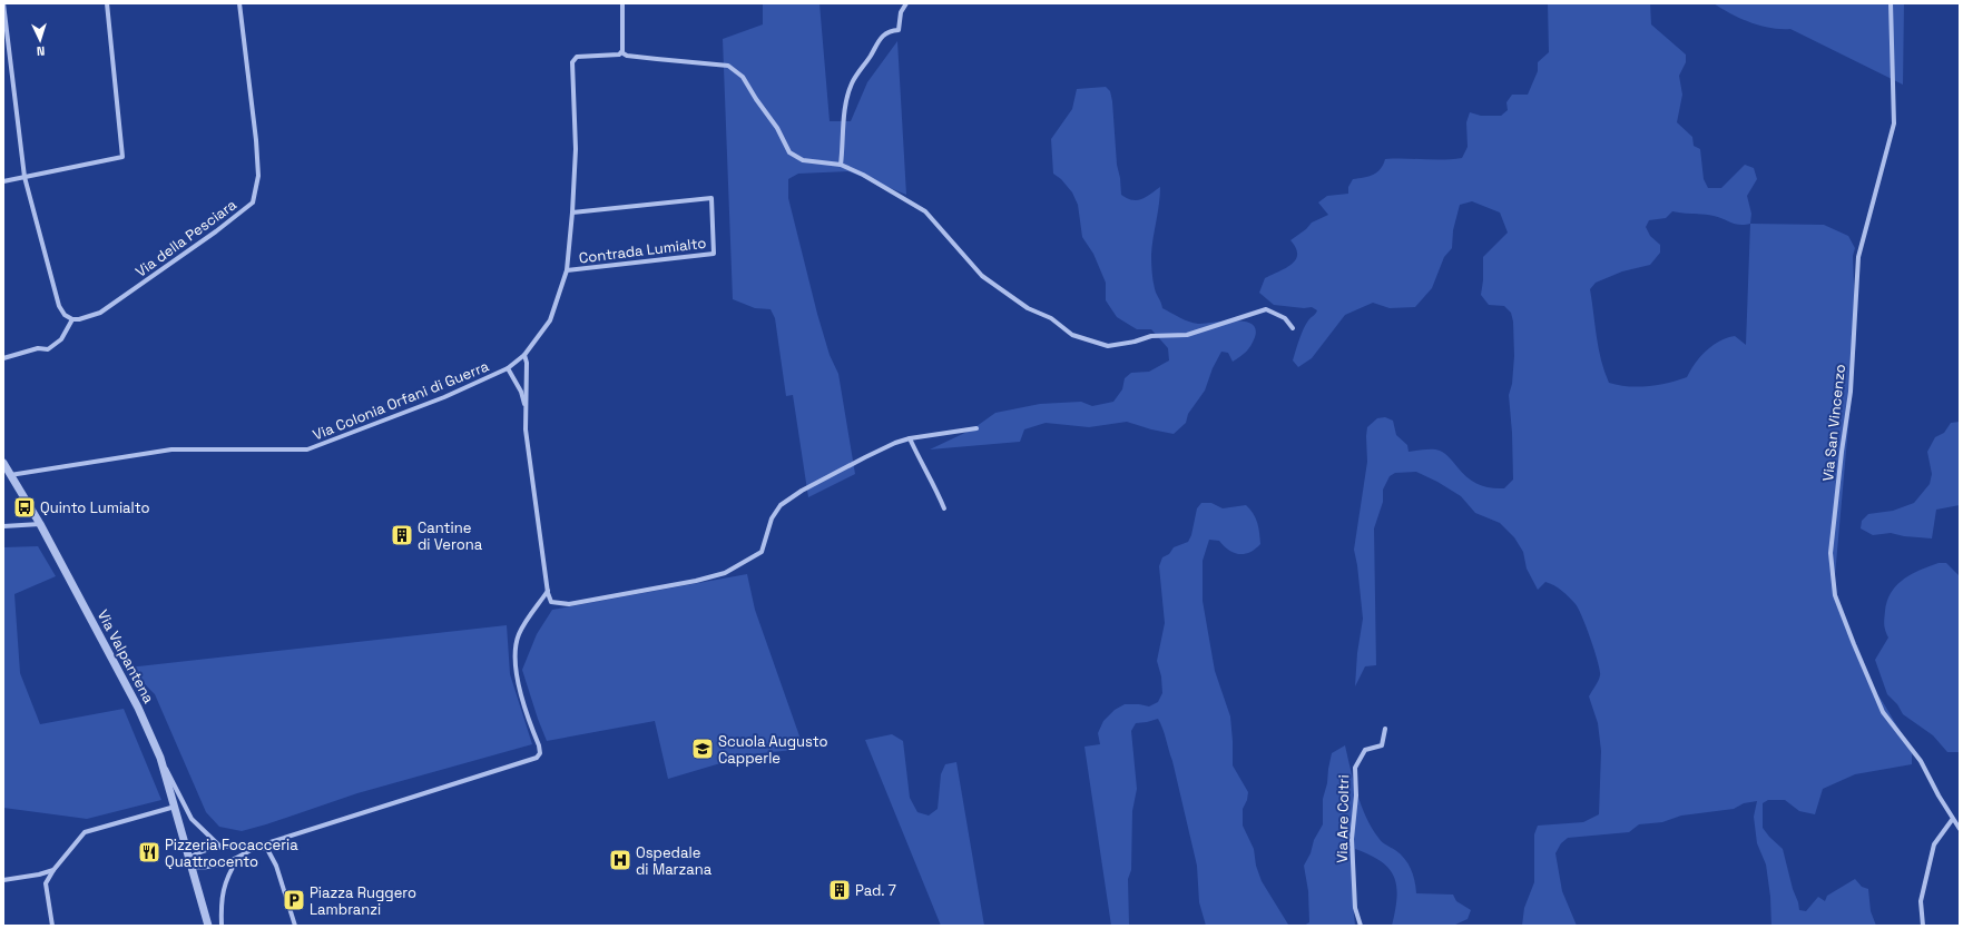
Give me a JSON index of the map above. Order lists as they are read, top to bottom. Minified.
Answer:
{"streets":{"street":["Via della Pesciara","Contrada Lumialto","Via Colonia Orfani di Guerra","Via San Vincenzo","Via Valpantena","Via Are Coltri"]},"crossings":[["Contrada Lumialto","Via Colonia Orfani di Guerra"],["Via Colonia Orfani di Guerra","Via Valpantena"]],"places":{"bus stop":["Quinto Lumialto"],"building":["Cantine di Verona","Pad. 7"],"school or university":["Scuola Augusto Capperle"],"restaurant":["Pizzeria Focacceria Quattrocento"],"hospital":["Ospedale di Marzana"],"parking":["Piazza Ruggero Lambranzi"]},"north":"bottom"}
